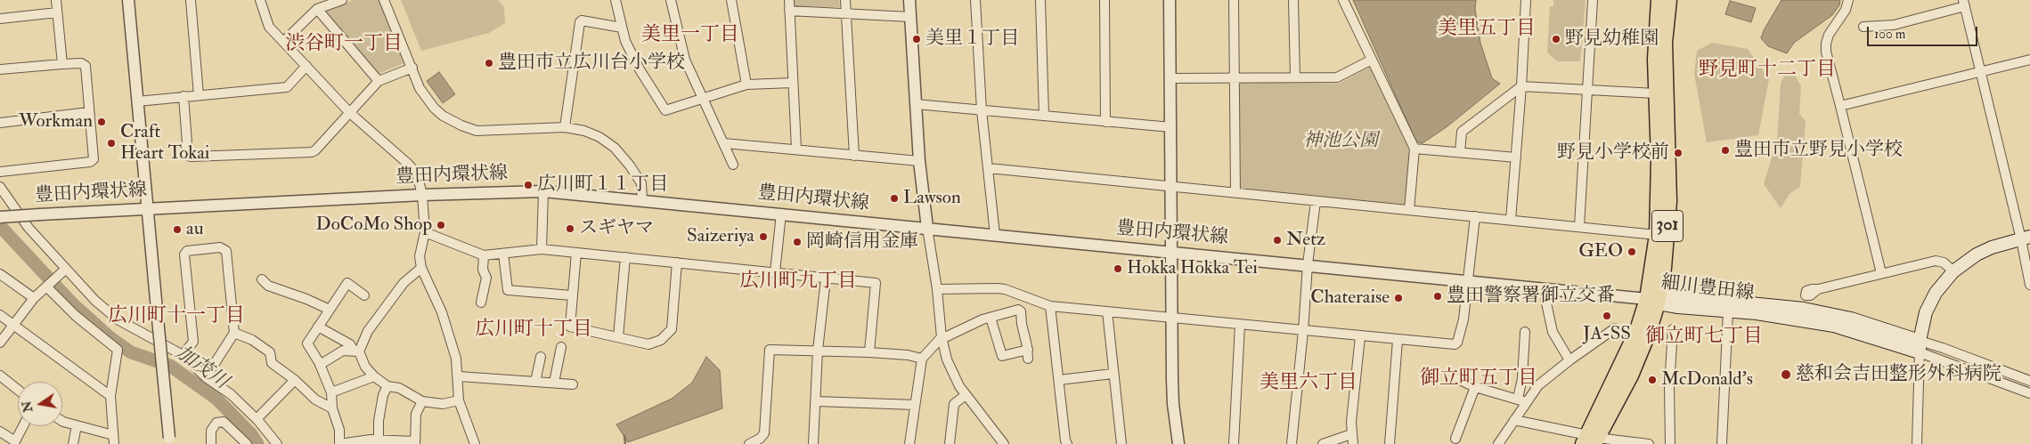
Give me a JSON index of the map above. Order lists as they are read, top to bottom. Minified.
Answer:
{"streets":{"highway":["301"],"main road":["細川豊田線"],"street":["豊田内環状線"]},"crossings":[["豊田内環状線","301"],["豊田内環状線","細川豊田線"],["301","細川豊田線"]],"districts":["美里五丁目","美里一丁目","渋谷町一丁目","野見町十二丁目","広川町九丁目","広川町十一丁目","広川町十丁目","御立町七丁目","御立町五丁目","美里六丁目"],"water":["加茂川"],"parks":["神池公園"],"places":["美里１丁目","野見幼稚園","豊田市立広川台小学校","Workman","Craft Heart Tokai","豊田市立野見小学校","野見小学校前","広川町１１丁目","Lawson","DoCoMo Shop","スギヤマ","au","Saizeriya","Netz","岡崎信用金庫","GEO","Hokka Hokka Tei","豊田警察署御立交番","Chateraise","JA-SS","慈和会吉田整形外科病院","McDonald's"],"scale_bar":"100 m","north":"left"}
